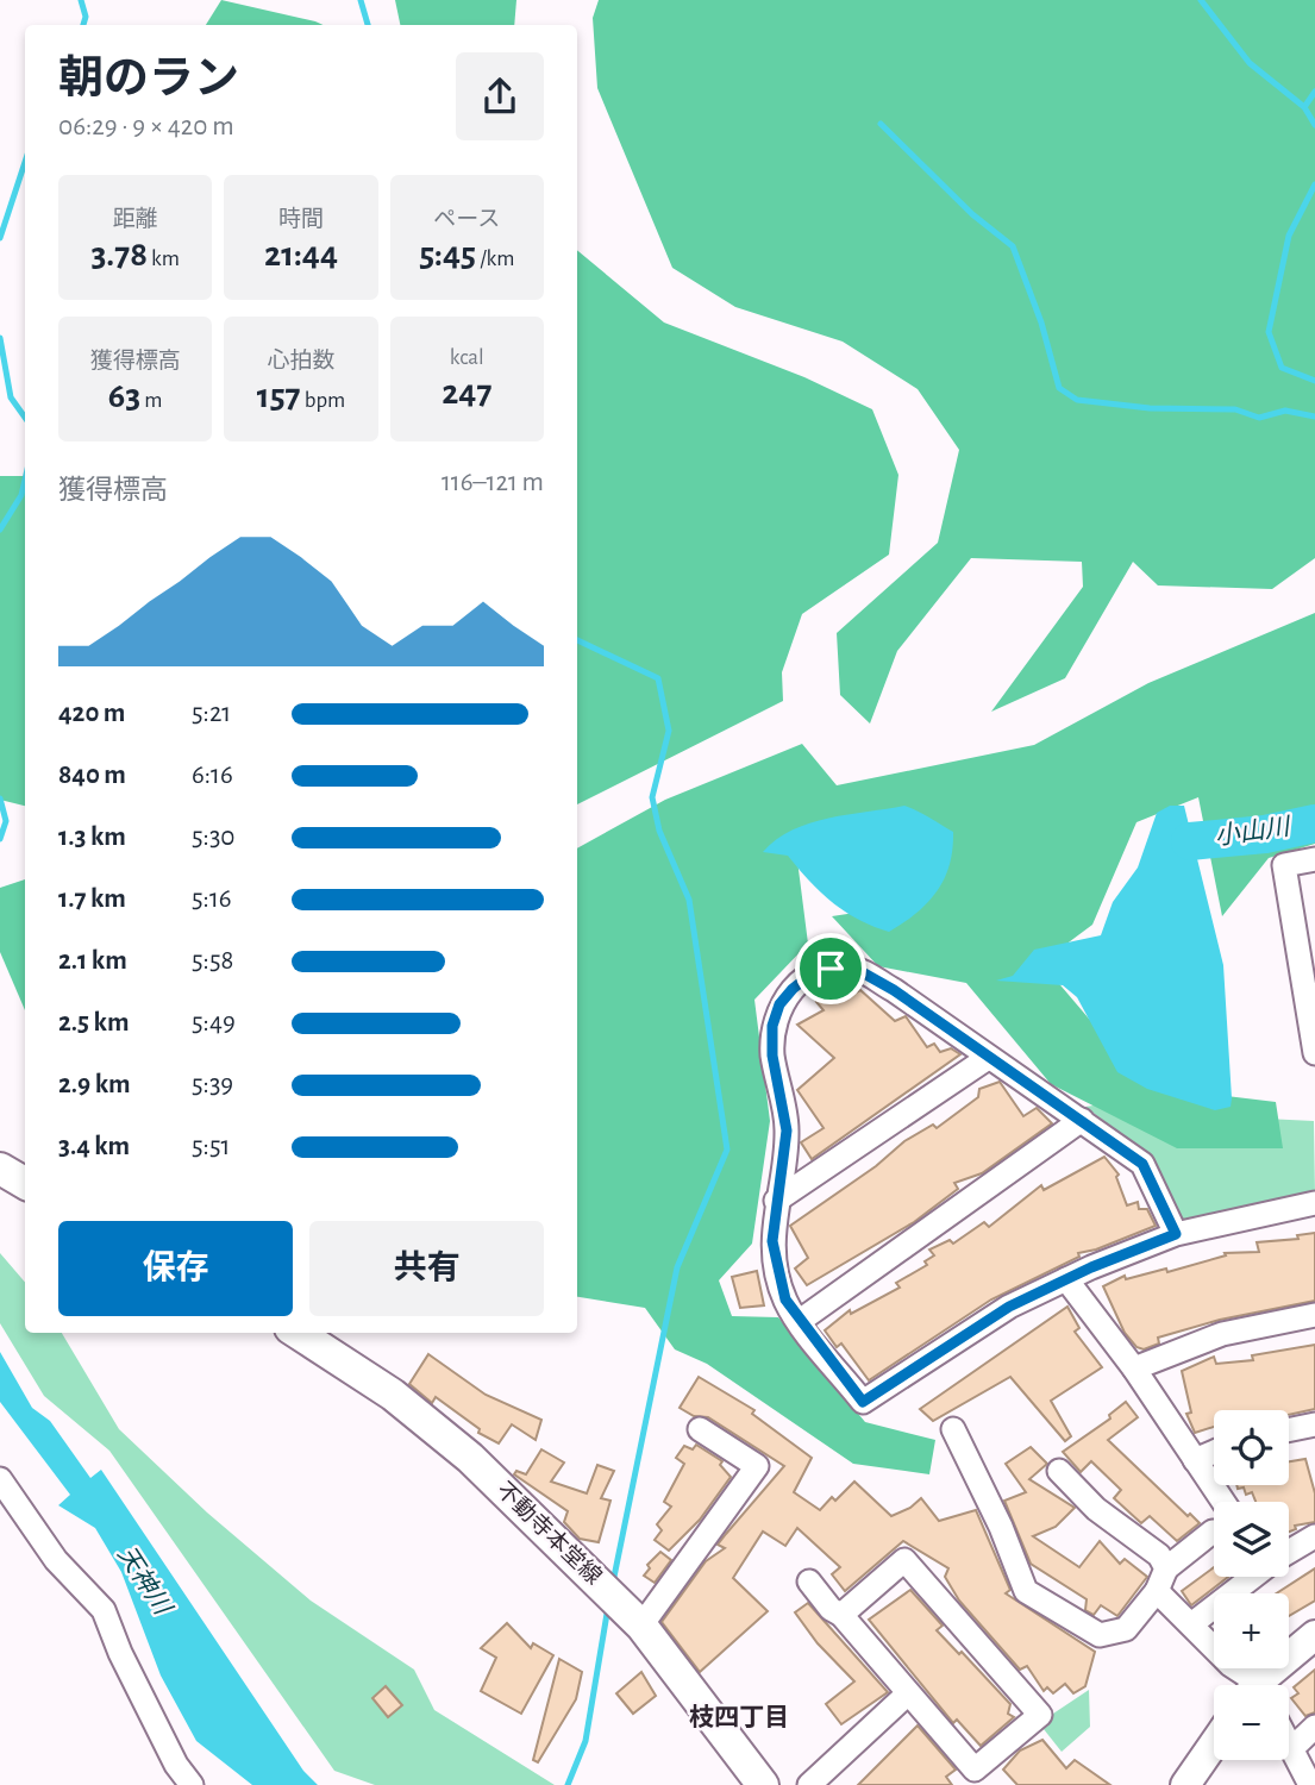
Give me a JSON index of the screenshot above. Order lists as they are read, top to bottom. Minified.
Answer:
{"streets":{"main road":["不動寺本堂線"]},"districts":["枝四丁目"],"water":["小山川","天神川"],"page":{"heading":["朝のラン","06:29 · 9 × 420 m"],"stats":[["距離","3.78 km"],["時間","21:44"],["ペース","5:45 /km"],["獲得標高","63 m"],["心拍数","157 bpm"],["kcal","247"]],"chart":["獲得標高","116–121 m"],"list":[{"name":"420 m","note":"5:21"},{"name":"840 m","note":"6:16"},{"name":"1.3 km","note":"5:30"},{"name":"1.7 km","note":"5:16"},{"name":"2.1 km","note":"5:58"},{"name":"2.5 km","note":"5:49"},{"name":"2.9 km","note":"5:39"},{"name":"3.4 km","note":"5:51"}],"buttons":["保存","共有"],"map_buttons":["+","−"]}}
